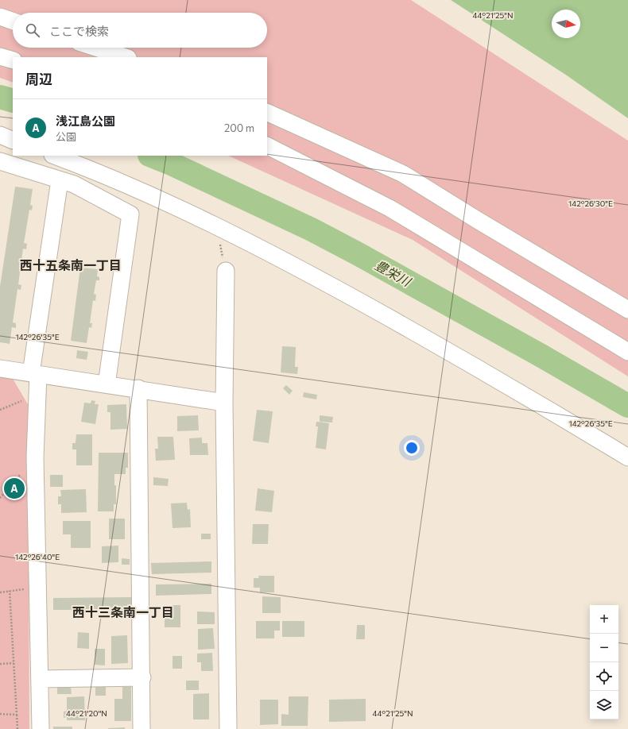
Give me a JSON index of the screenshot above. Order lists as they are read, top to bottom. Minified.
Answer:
{"districts":["西十五条南一丁目","西十三条南一丁目"],"water":["豊栄川"],"north":"right","page":{"search":"ここで検索","heading":"周辺","list":[{"mark":"A","name":"浅江島公園","note":"公園","value":"200 m"}],"pins":"A","map_buttons":["+","−"]},"coordinates":["44°21'25\"N","142°26'30\"E","142°26'35\"E","142°26'40\"E","44°21'20\"N"]}
